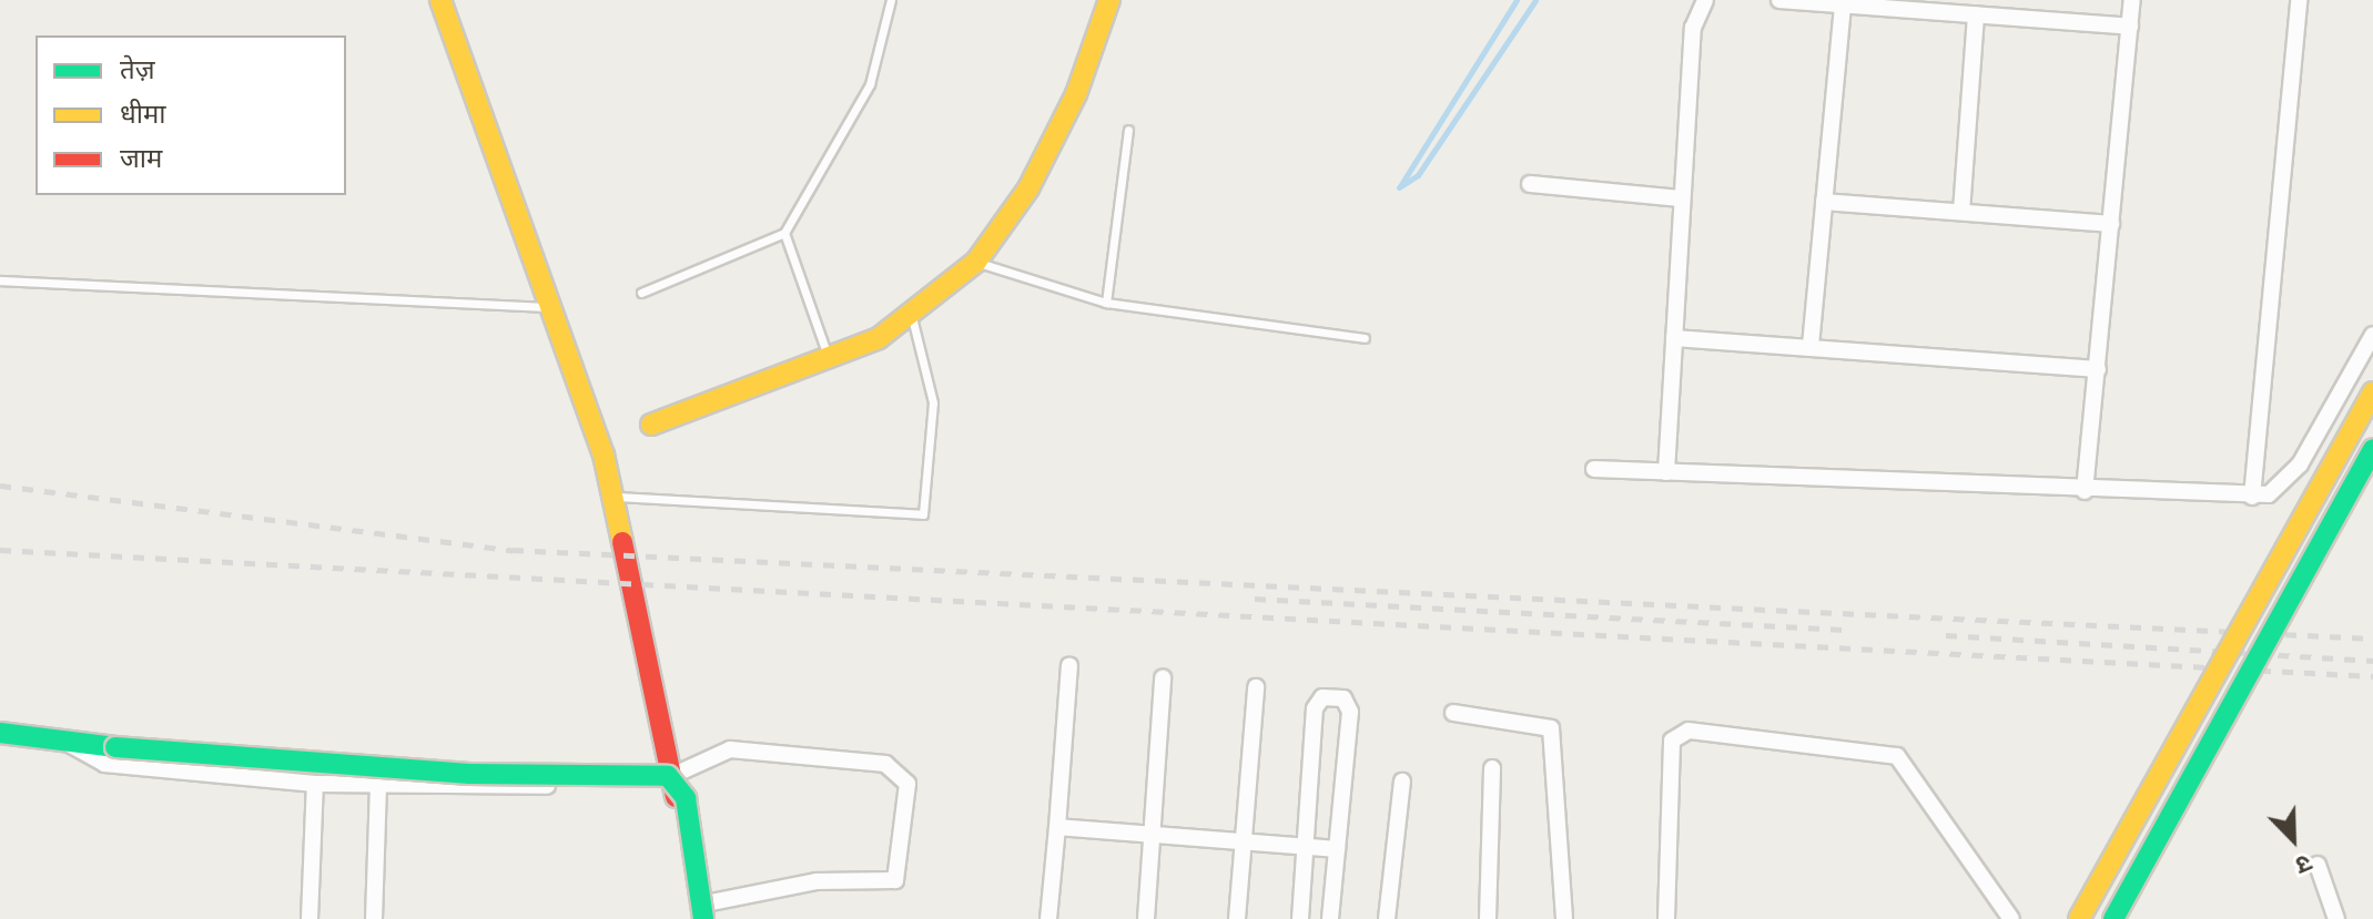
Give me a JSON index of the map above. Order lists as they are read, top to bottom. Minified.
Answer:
{"legend":["तेज़","धीमा","जाम"],"north":"bottom right"}
